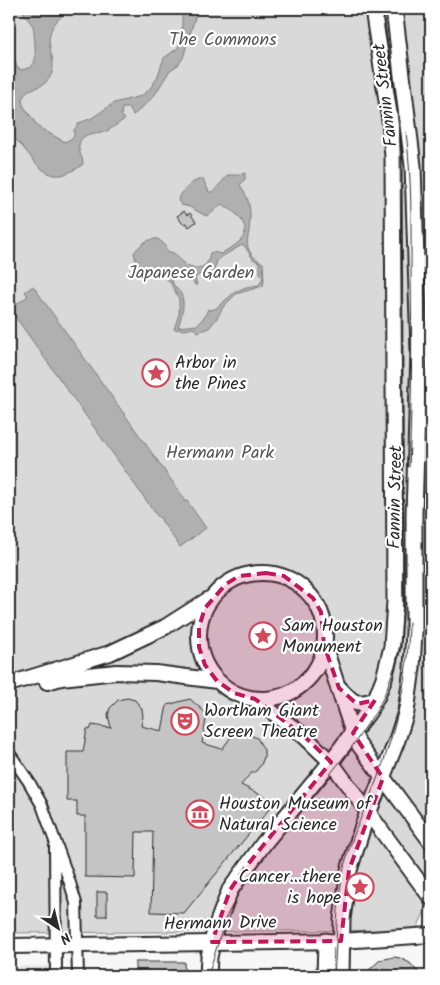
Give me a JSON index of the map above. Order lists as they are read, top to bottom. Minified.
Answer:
{"streets":{"main road":["Fannin Street"],"street":["Hermann Drive"]},"crossings":[["Fannin Street","Hermann Drive"]],"parks":["The Commons","Japanese Garden","Hermann Park"],"places":{"place":["Arbor in the Pines","Sam Houston Monument","Cancer...there is hope"],"theatre":["Wortham Giant Screen Theatre"],"museum":["Houston Museum of Natural Science"]},"north":"bottom right"}
